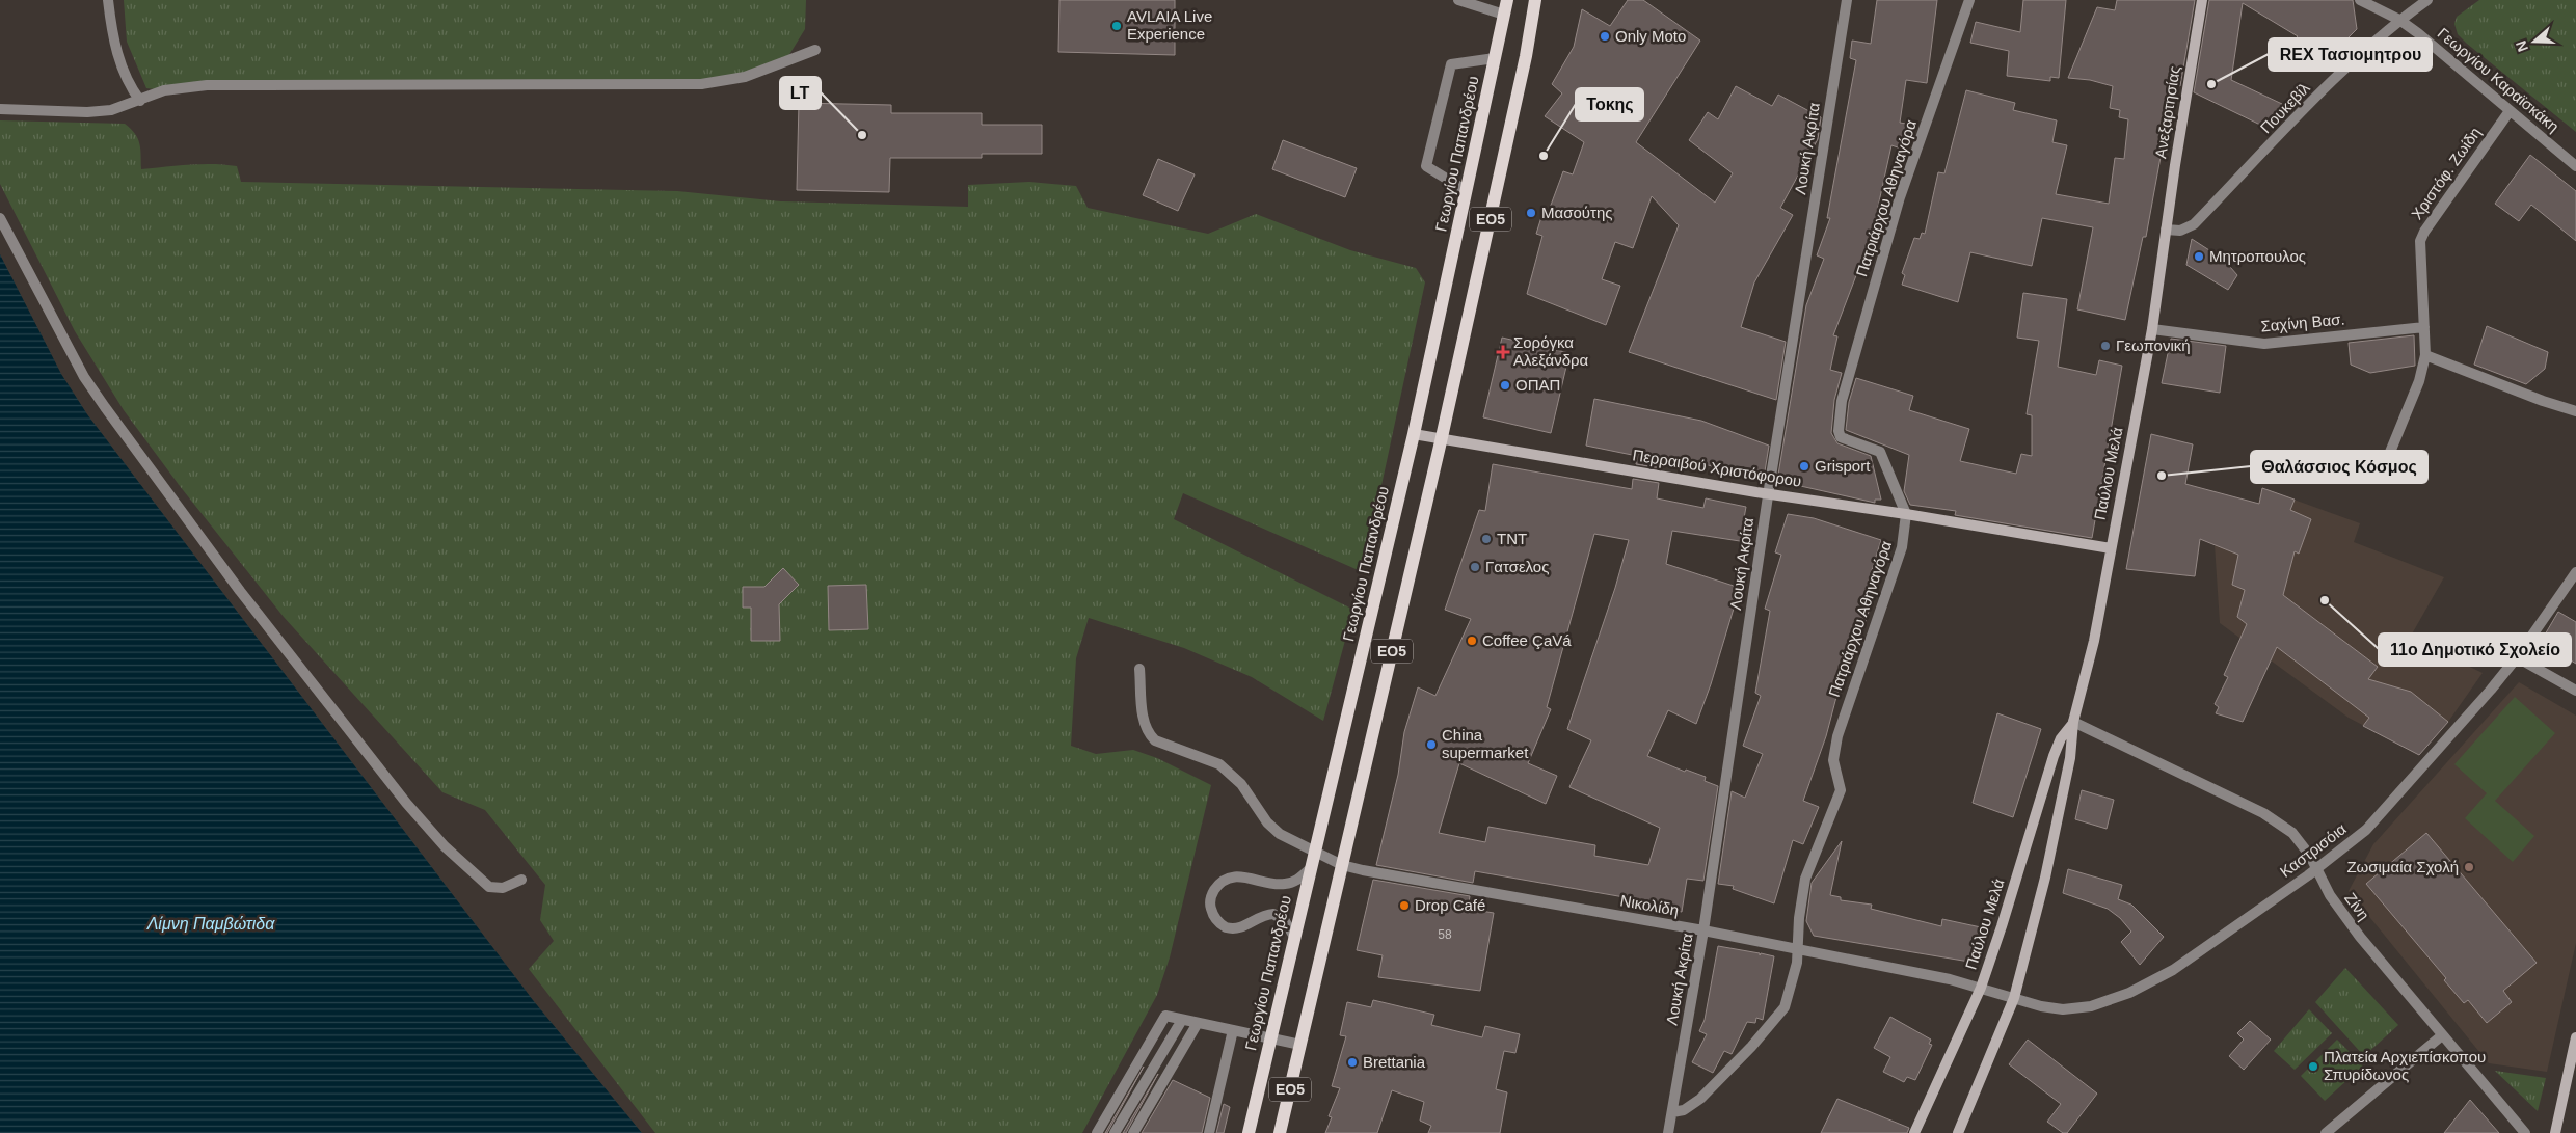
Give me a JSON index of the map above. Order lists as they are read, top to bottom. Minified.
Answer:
{"streets":{"main road":["Ανεξαρτησίας","Γεωργίου Παπανδρέου","ΕΟ5","Περραιβού Χριστόφορου","Παύλου Μελά"],"street":["Γεωργίου Καραϊσκάκη","Πουκεβίλ","Λουκή Ακρίτα","Χριστόφ. Ζωίδη","Πατριάρχου Αθηναγόρα","Σαχίνη Βασ.","Καστρισόια","Νικολίδη","Ζίνη"]},"crossings":[["Γεωργίου Καραϊσκάκη","Πουκεβίλ"],["Γεωργίου Καραϊσκάκη","Χριστόφ. Ζωίδη"],["Πουκεβίλ","Ανεξαρτησίας"],["Πουκεβίλ","Παύλου Μελά"],["Ανεξαρτησίας","Παύλου Μελά"],["Λουκή Ακρίτα","Πατριάρχου Αθηναγόρα"],["Λουκή Ακρίτα","Περραιβού Χριστόφορου"],["Λουκή Ακρίτα","Νικολίδη"],["Γεωργίου Παπανδρέου","Περραιβού Χριστόφορου"],["Γεωργίου Παπανδρέου","Νικολίδη"],["Χριστόφ. Ζωίδη","Σαχίνη Βασ."],["Πατριάρχου Αθηναγόρα","Περραιβού Χριστόφορου"],["Πατριάρχου Αθηναγόρα","Νικολίδη"],["ΕΟ5","Περραιβού Χριστόφορου"],["ΕΟ5","Νικολίδη"],["Σαχίνη Βασ.","Παύλου Μελά"],["Περραιβού Χριστόφορου","Παύλου Μελά"],["Παύλου Μελά","Καστρισόια"],["Παύλου Μελά","Νικολίδη"],["Παύλου Μελά","Ζίνη"],["Καστρισόια","Νικολίδη"],["Καστρισόια","Ζίνη"]],"water":["Λίμνη Παμβώτιδα"],"places":{"other":["AVLAIA Live Experience","Only Moto","REX Τασιομητρου","LT","Τοκης","Μασούτης","Μητροπουλος","Γεωπονική","ΟΠΑΠ","Grisport","Θαλάσσιος Κόσμος","TNT","Γατσελος","11ο Δημοτικό Σχολείο","Coffee ÇaVá","China supermarket","Ζωσιμαία Σχολή","Drop Café","Brettania","Πλατεία Αρχιεπίσκοπου Σπυρίδωνος"],"health":["Σορόγκα Αλεξάνδρα"]},"house_numbers":["58"],"north":"left"}
